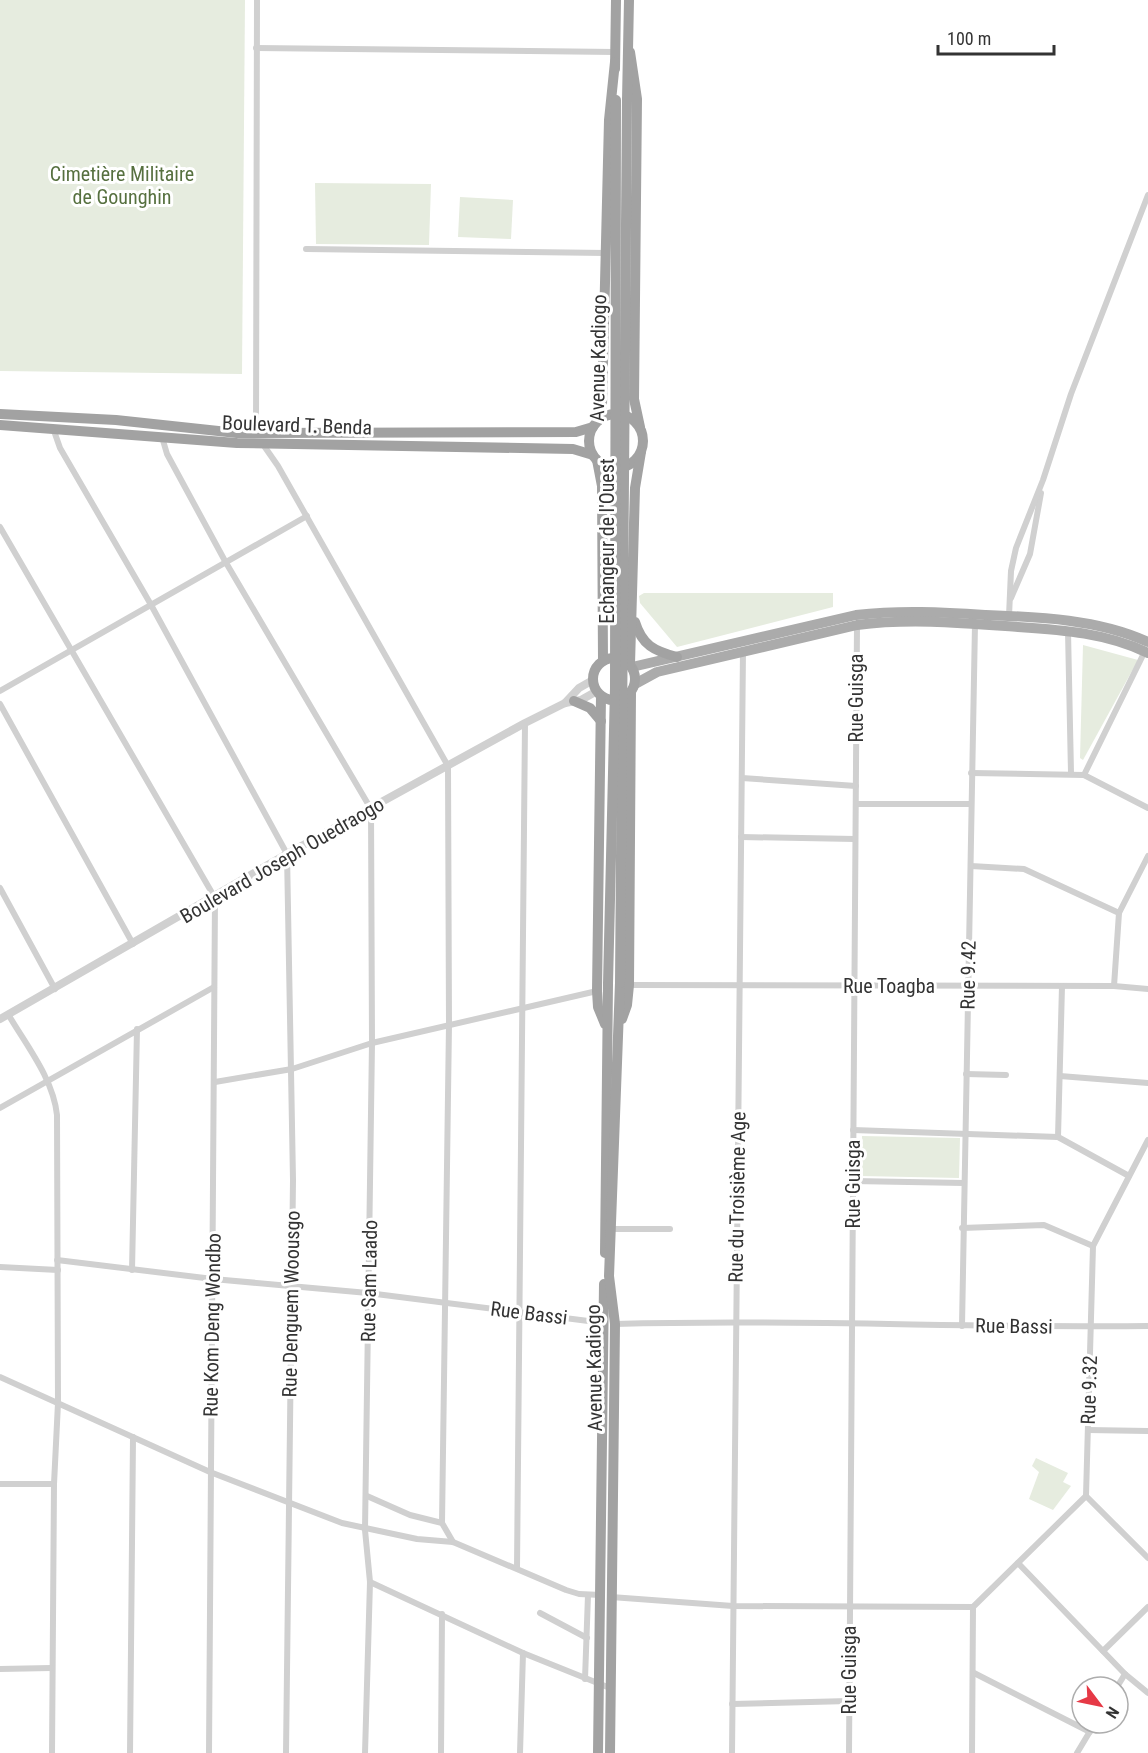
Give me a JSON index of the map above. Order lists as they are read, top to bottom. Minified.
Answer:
{"streets":{"highway":["Avenue Kadiogo","Boulevard T. Benda","Echangeur de l'Ouest"],"street":["Rue Guisga","Boulevard Joseph Ouedraogo","Rue 9.42","Rue Toagba","Rue du Troisième Age","Rue Sam Laado","Rue Denguem Woousgo","Rue Bassi","Rue Kom Deng Wondbo","Rue 9.32"]},"crossings":[["Avenue Kadiogo","Echangeur de l'Ouest"],["Avenue Kadiogo","Rue Toagba"],["Avenue Kadiogo","Rue Bassi"],["Echangeur de l'Ouest","Rue Toagba"],["Rue Guisga","Rue Toagba"],["Rue Guisga","Rue Bassi"],["Boulevard Joseph Ouedraogo","Rue Sam Laado"],["Boulevard Joseph Ouedraogo","Rue Denguem Woousgo"],["Boulevard Joseph Ouedraogo","Rue Kom Deng Wondbo"],["Rue 9.42","Rue Toagba"],["Rue 9.42","Rue Bassi"],["Rue Toagba","Rue du Troisième Age"],["Rue du Troisième Age","Rue Bassi"],["Rue Sam Laado","Rue Bassi"],["Rue Denguem Woousgo","Rue Bassi"],["Rue Bassi","Rue Kom Deng Wondbo"],["Rue Bassi","Rue 9.32"]],"parks":["Cimetière Militaire de Gounghin"],"scale_bar":"100 m","north":"bottom right"}
